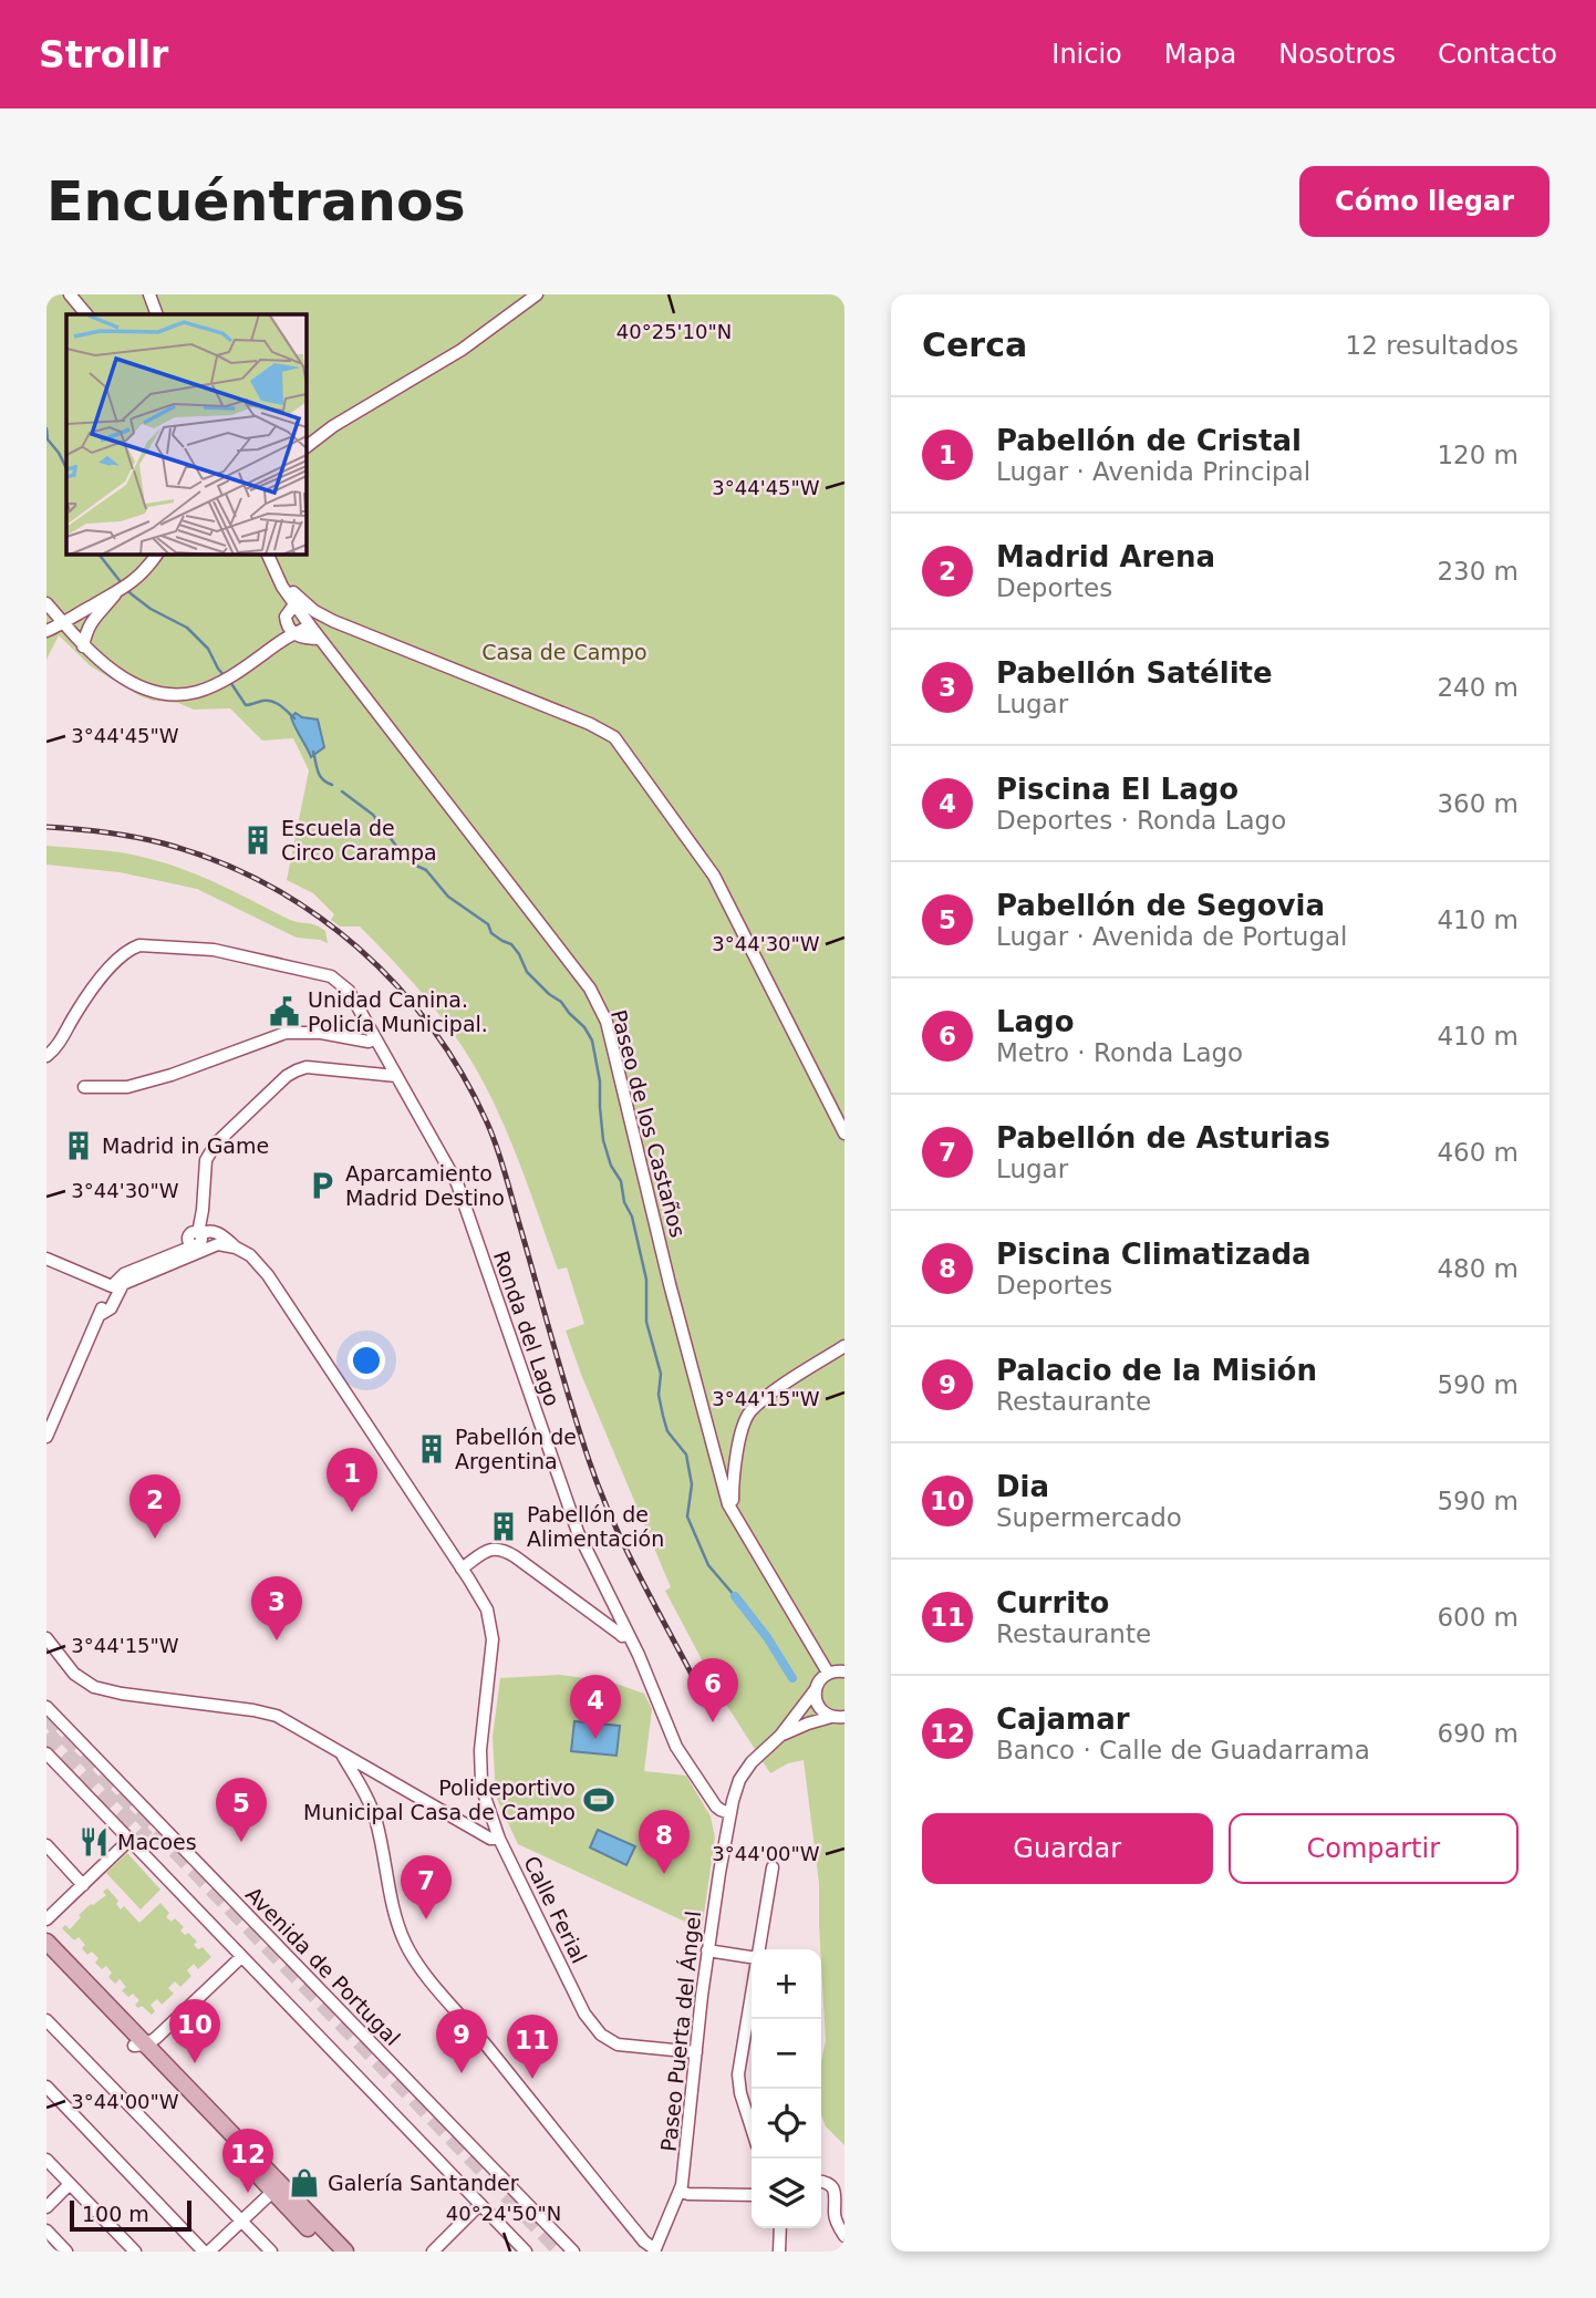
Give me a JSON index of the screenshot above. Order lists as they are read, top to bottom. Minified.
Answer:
{"streets":{"street":["Paseo de los Castaños","Ronda del Lago","Calle Ferial","Avenida de Portugal","Paseo Puerta del Ángel"]},"crossings":[["Paseo de los Castaños","Paseo Puerta del Ángel"],["Ronda del Lago","Paseo Puerta del Ángel"],["Calle Ferial","Paseo Puerta del Ángel"]],"parks":["Casa de Campo"],"places":{"building":["Escuela de Circo Carampa","Madrid in Game","Pabellón de Argentina","Pabellón de Alimentación"],"public building":["Unidad Canina. Policía Municipal."],"parking":["Aparcamiento Madrid Destino"],"sports":["Polideportivo Municipal Casa de Campo"],"restaurant":["Macoes"],"shop":["Galería Santander"]},"scale_bar":"100 m","page":{"header":"Strollr","nav":["Inicio","Mapa","Nosotros","Contacto"],"buttons":["Cómo llegar",["Guardar","Compartir"]],"title":"Encuéntranos","heading":["Cerca","12 resultados"],"list":[{"mark":"1","name":"Pabellón de Cristal","note":"Lugar · Avenida Principal","value":"120 m"},{"mark":"2","name":"Madrid Arena","note":"Deportes","value":"230 m"},{"mark":"3","name":"Pabellón Satélite","note":"Lugar","value":"240 m"},{"mark":"4","name":"Piscina El Lago","note":"Deportes · Ronda Lago","value":"360 m"},{"mark":"5","name":"Pabellón de Segovia","note":"Lugar · Avenida de Portugal","value":"410 m"},{"mark":"6","name":"Lago","note":"Metro · Ronda Lago","value":"410 m"},{"mark":"7","name":"Pabellón de Asturias","note":"Lugar","value":"460 m"},{"mark":"8","name":"Piscina Climatizada","note":"Deportes","value":"480 m"},{"mark":"9","name":"Palacio de la Misión","note":"Restaurante","value":"590 m"},{"mark":"10","name":"Dia","note":"Supermercado","value":"590 m"},{"mark":"11","name":"Currito","note":"Restaurante","value":"600 m"},{"mark":"12","name":"Cajamar","note":"Banco · Calle de Guadarrama","value":"690 m"}],"pins":["1","2","3","6","4","5","8","7","10","9","11","12"],"map_buttons":["+","−"],"scale":"100 m"},"coordinates":["40°25'10\"N","3°44'45\"W","3°44'30\"W","3°44'15\"W","3°44'00\"W","40°24'50\"N"]}
